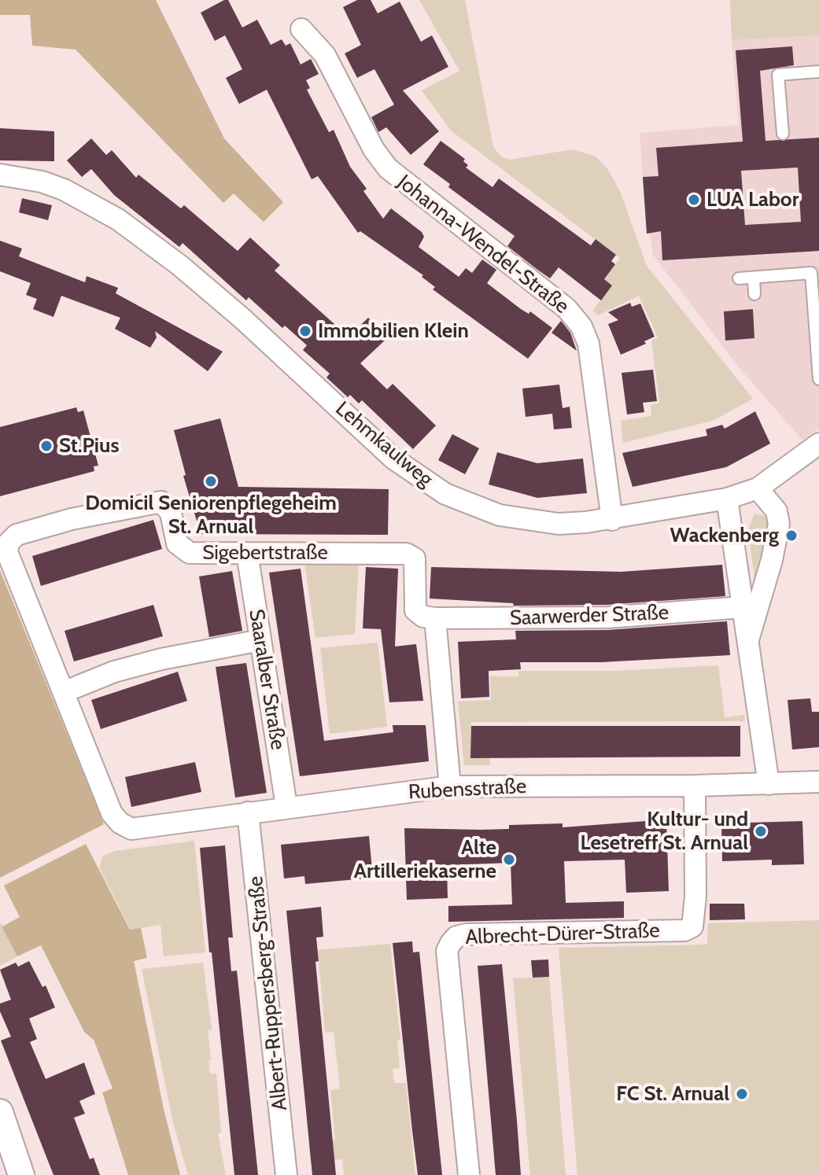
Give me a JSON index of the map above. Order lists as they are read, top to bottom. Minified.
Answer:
{"streets":{"street":["Johanna-Wendel-Straße","Lehmkaulweg","Sigebertstraße","Saarwerder Straße","Saaralber Straße","Rubensstraße","Albrecht-Dürer-Straße","Albert-Ruppersberg-Straße"]},"crossings":[["Johanna-Wendel-Straße","Lehmkaulweg"],["Sigebertstraße","Saarwerder Straße"],["Sigebertstraße","Saaralber Straße"],["Sigebertstraße","Rubensstraße"],["Saaralber Straße","Rubensstraße"],["Rubensstraße","Albrecht-Dürer-Straße"],["Rubensstraße","Albert-Ruppersberg-Straße"]],"places":["LUA Labor","Immobilien Klein","St.Pius","Domicil Seniorenpflegeheim St. Arnual","Wackenberg","Kultur- und Lesetreff St. Arnual","Alte Artilleriekaserne","FC St. Arnual"]}
